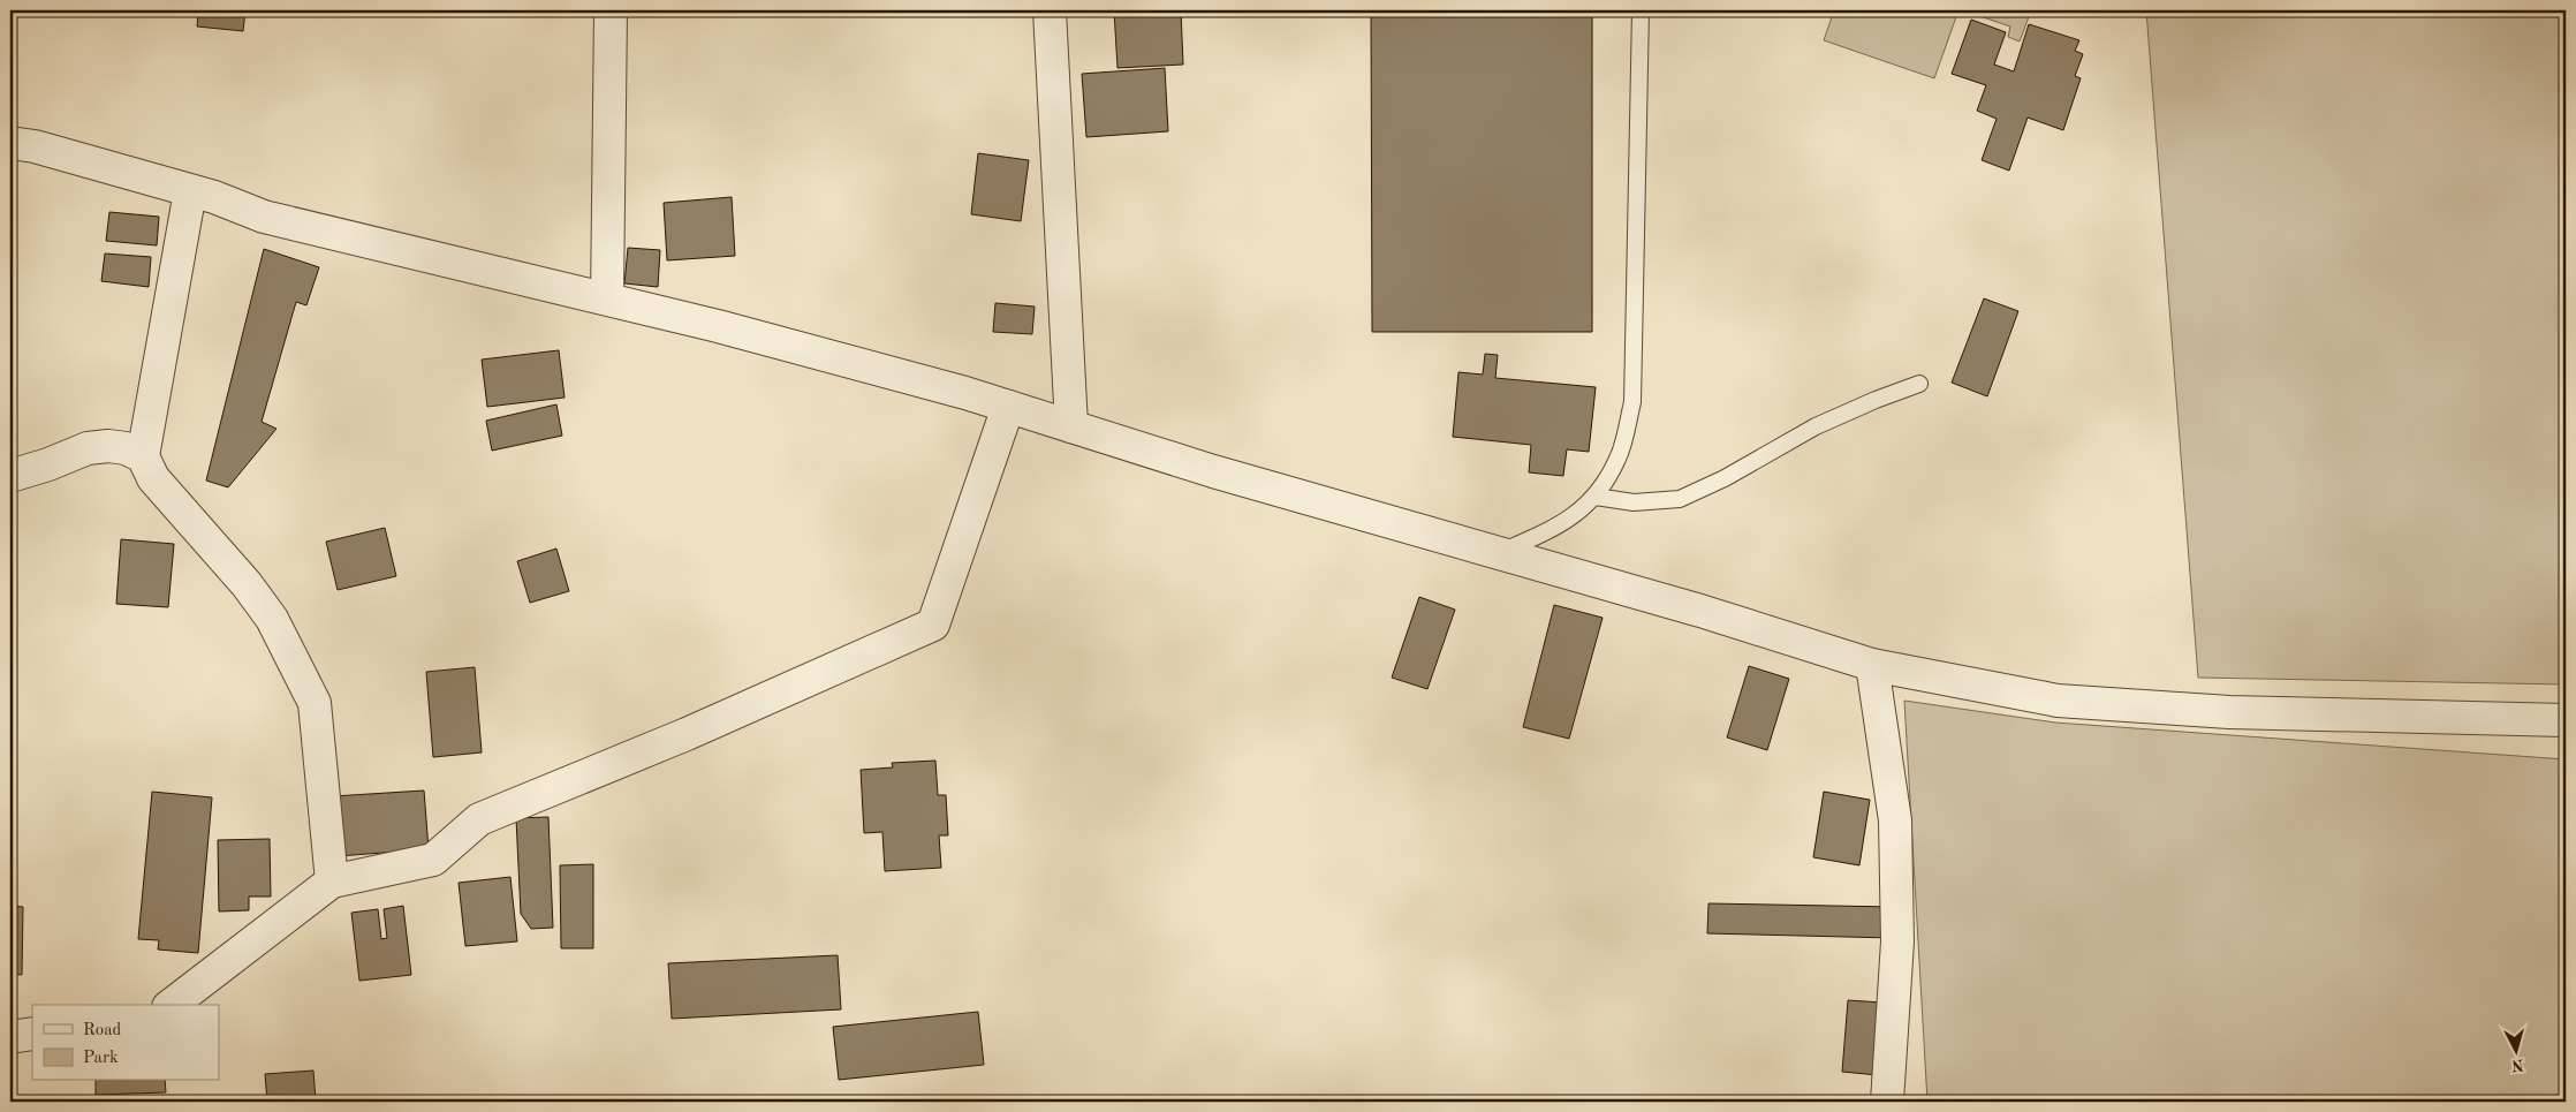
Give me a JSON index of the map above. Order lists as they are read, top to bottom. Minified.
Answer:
{"legend":["Road","Park"],"north":"bottom"}
